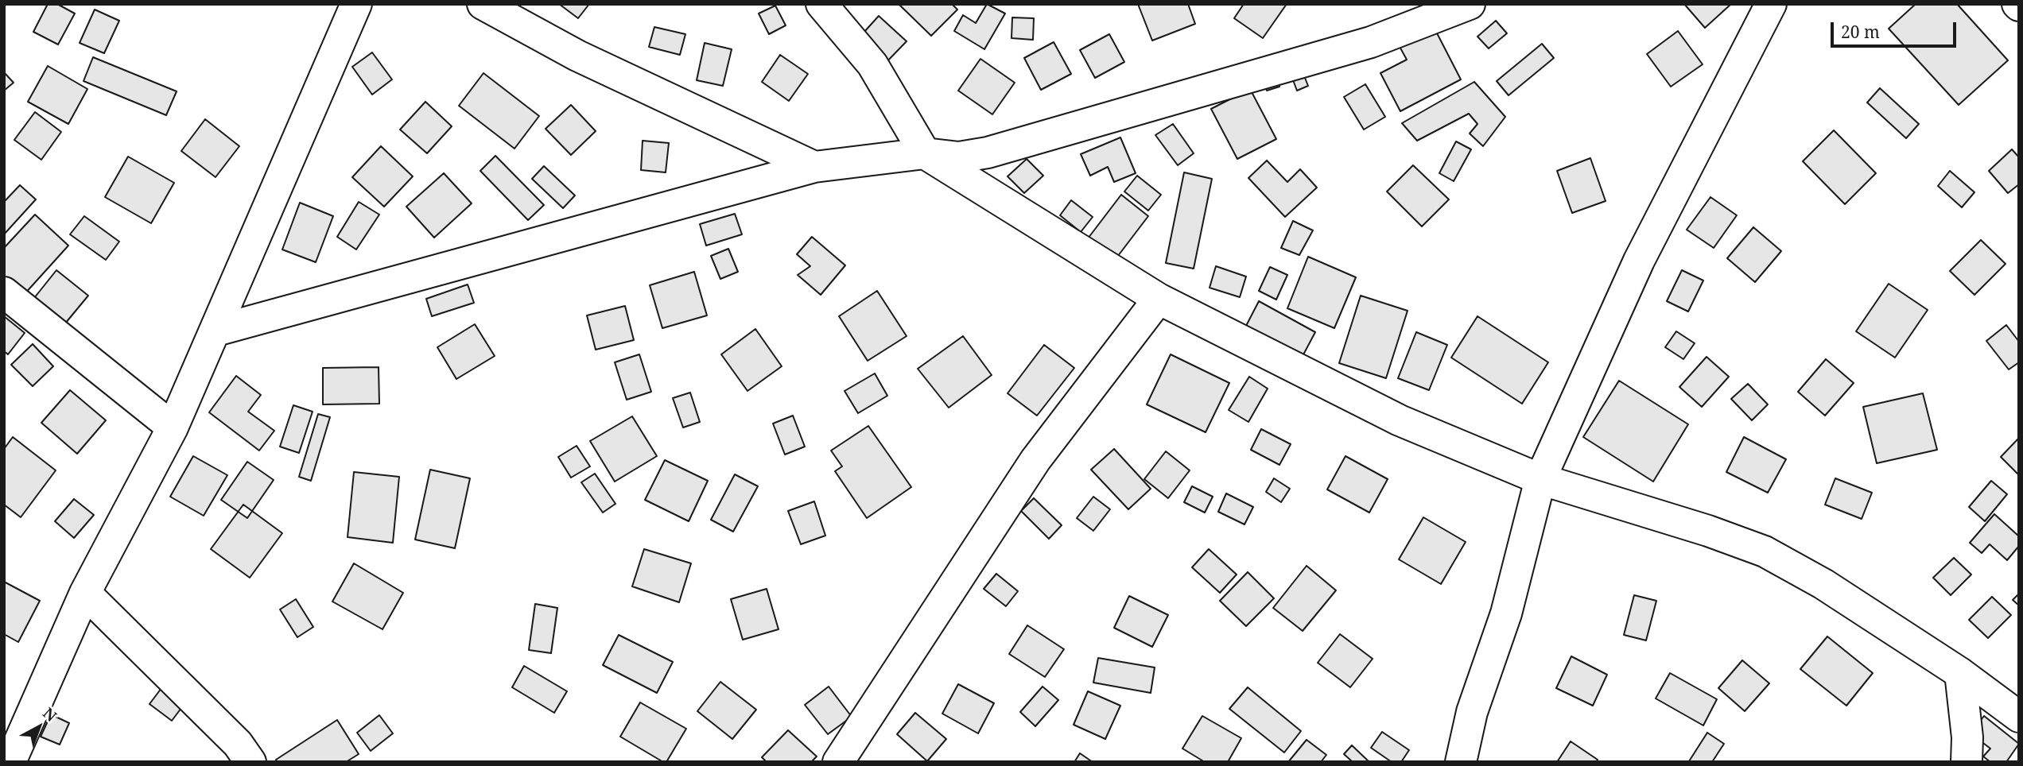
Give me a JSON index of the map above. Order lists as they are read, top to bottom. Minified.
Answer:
{"scale_bar":"20 m","north":"top right"}
